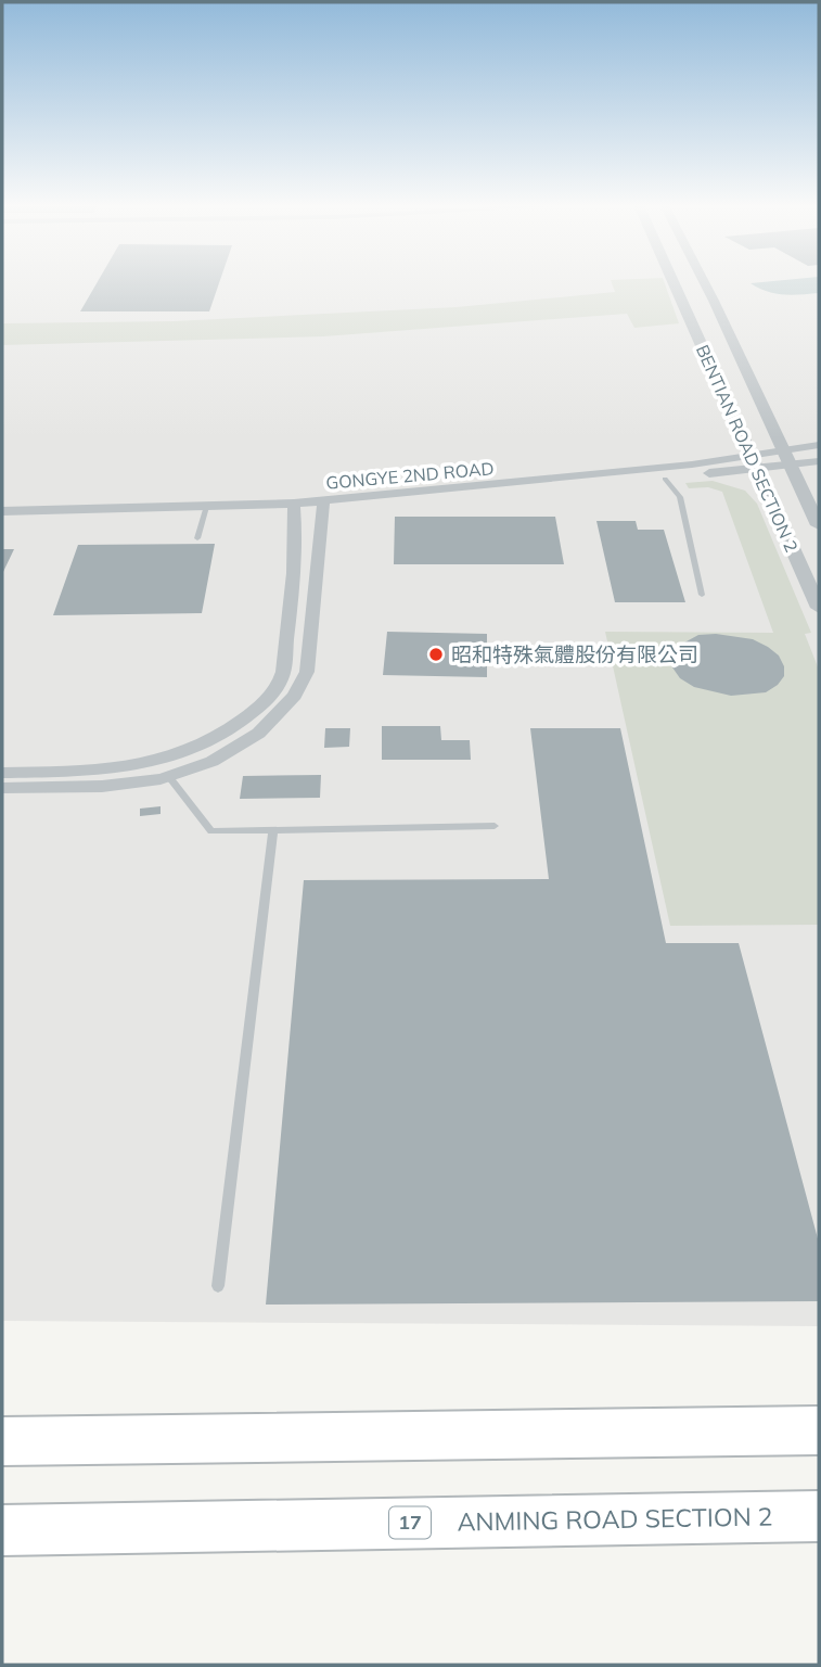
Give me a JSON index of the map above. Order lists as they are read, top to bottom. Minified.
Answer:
{"streets":{"main road":["ANMING ROAD SECTION 2","17"],"street":["BENTIAN ROAD SECTION 2","GONGYE 2ND ROAD"]},"crossings":[["BENTIAN ROAD SECTION 2","GONGYE 2ND ROAD"]],"places":["昭和特殊氣體股份有限公司"]}
